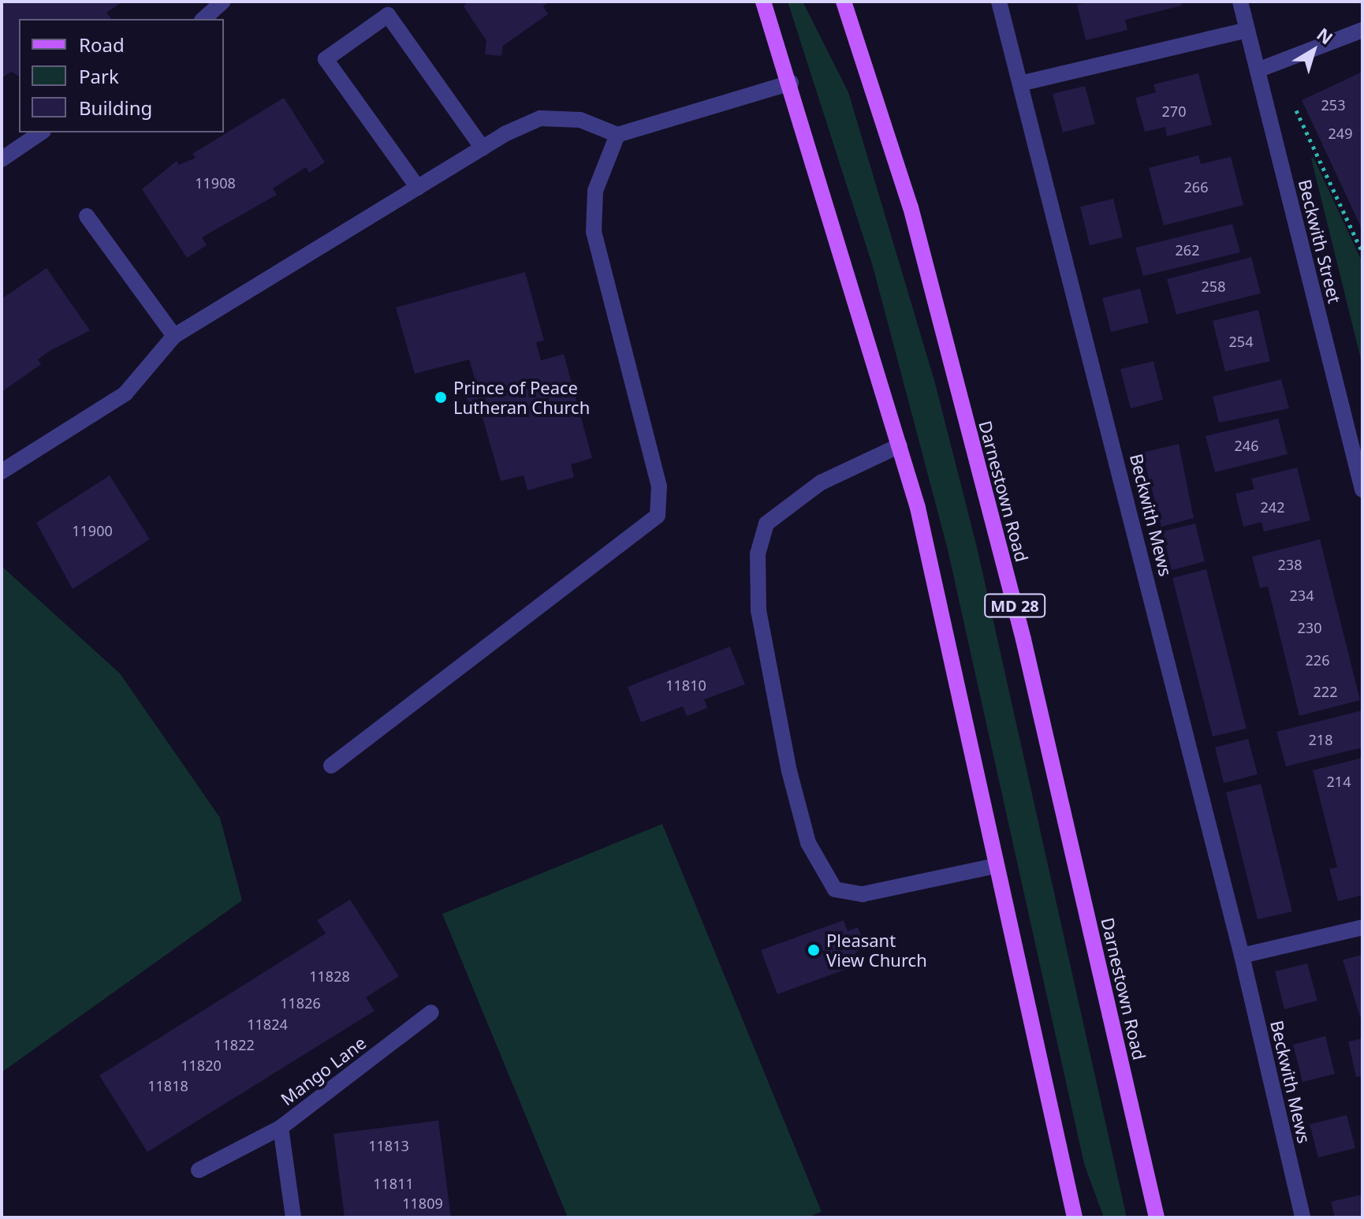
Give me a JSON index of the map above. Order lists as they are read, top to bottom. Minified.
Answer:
{"streets":{"main road":["Darnestown Road","MD 28"],"street":["Beckwith Street","Beckwith Mews","Mango Lane"]},"places":["Prince of Peace Lutheran Church","Pleasant View Church"],"house_numbers":["253","270","249","11908","266","262","258","254","246","242","11900","238","234","230","226","11810","222","218","214","11828","11826","11824","11822","11820","11818","11813","11811","11809"],"legend":["Road","Park","Building"],"north":"top right"}
